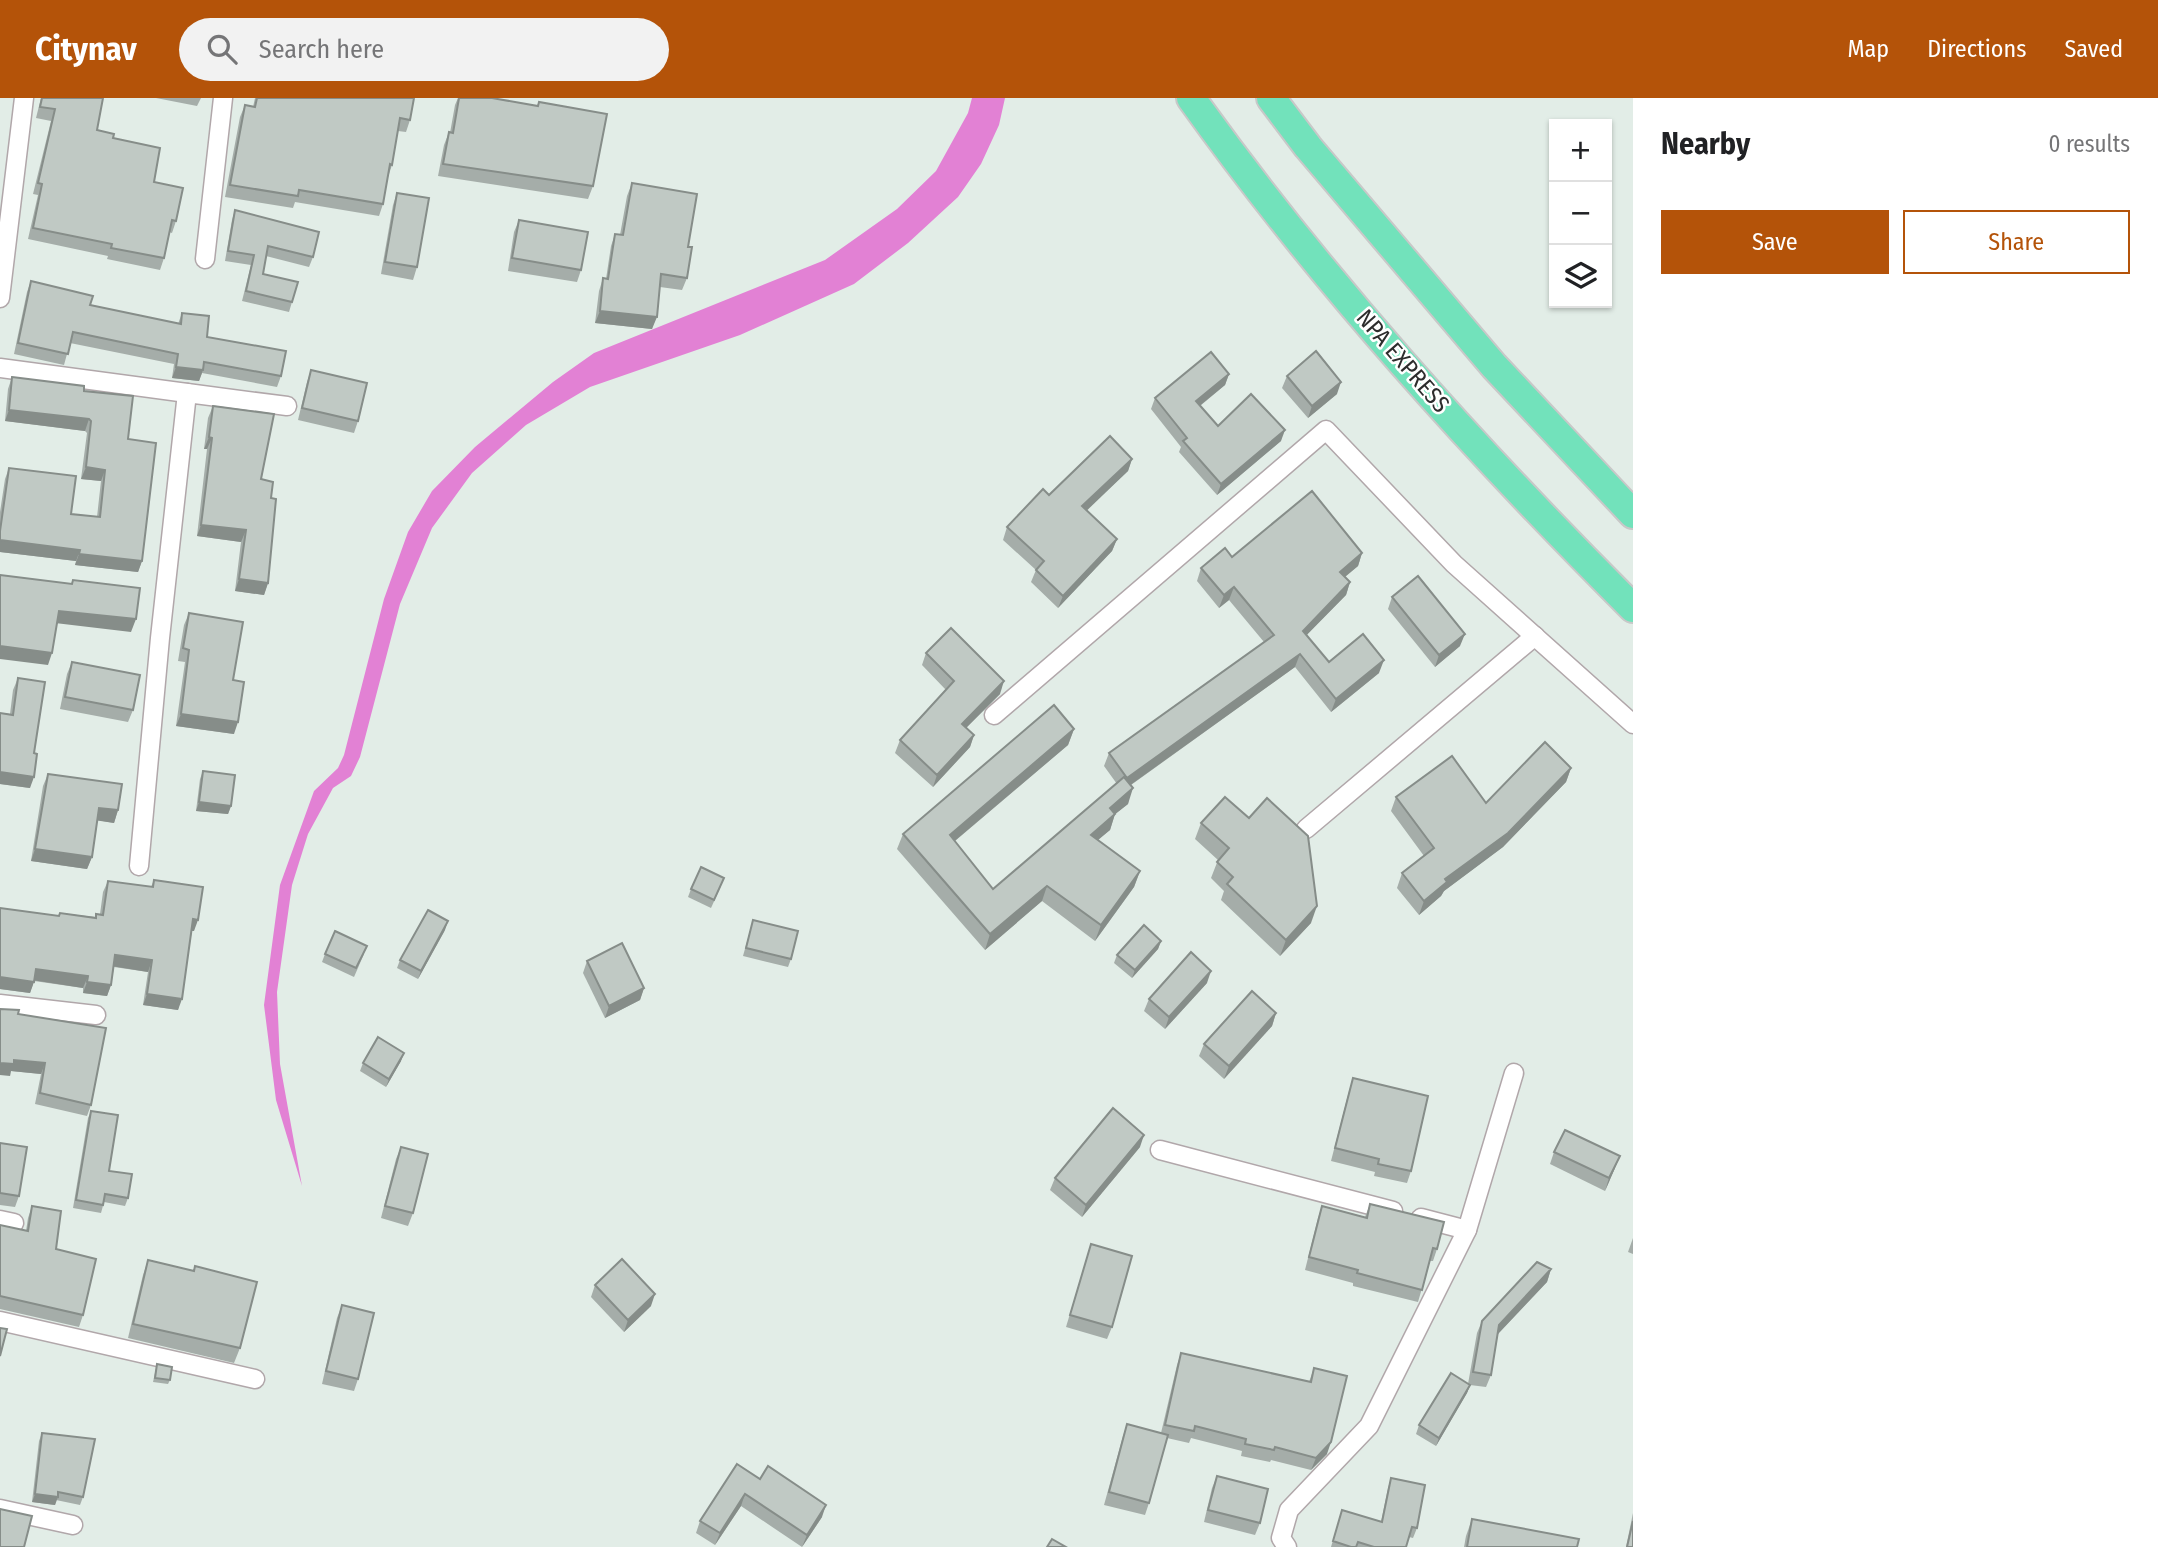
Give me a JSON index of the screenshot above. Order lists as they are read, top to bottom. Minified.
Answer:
{"streets":{"main road":["NPA EXPRESS"]},"page":{"header":"Citynav","search":"Search here","nav":["Map","Directions","Saved"],"heading":["Nearby","0 results"],"map_buttons":["+","−"],"buttons":["Save","Share"]}}
